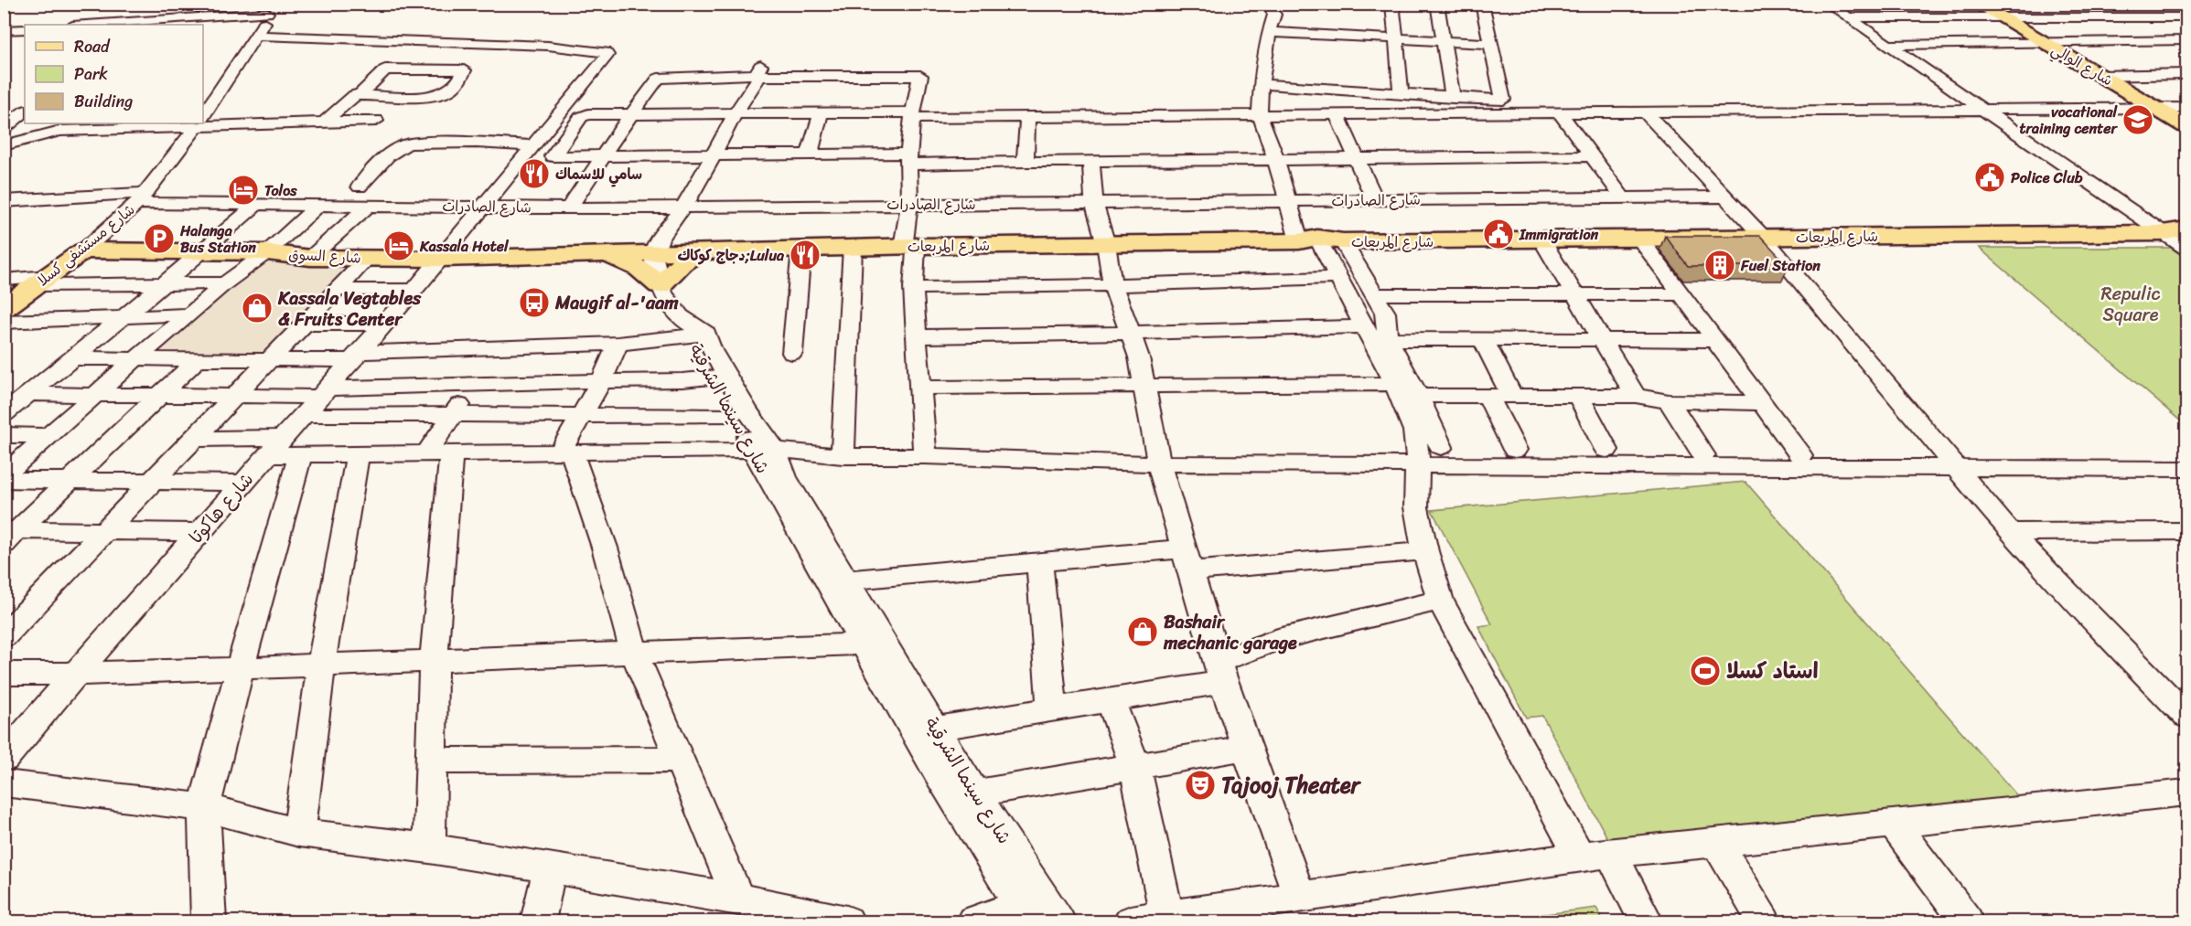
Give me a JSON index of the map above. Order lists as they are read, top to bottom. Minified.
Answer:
{"streets":{"main road":["شارع الوالي","شارع المربعات","شارع مستشفى كسلا","شارع السوق"],"street":["شارع الصادرات","شارع سينما الشرقية","شارع هاكوتا"]},"crossings":[["شارع الصادرات","شارع مستشفى كسلا"],["شارع الصادرات","شارع سينما الشرقية"],["شارع الصادرات","شارع هاكوتا"],["شارع مستشفى كسلا","شارع السوق"],["شارع مستشفى كسلا","شارع هاكوتا"],["شارع السوق","شارع هاكوتا"]],"parks":["Repulic Square"],"places":{"school or university":["vocational training center"],"restaurant":["سامي للاسماك","دجاج كوكاك;Lulua"],"public building":["Police Club","Immigration"],"hotel":["Tolos","Kassala Hotel"],"parking":["Halanga Bus Station"],"building":["Fuel Station"],"bus stop":["Maugif al-'aam"],"shop":["Kassala Vegtables & Fruits Center","Bashair mechanic garage"],"sports":["استاد كسلا"],"theatre":["Tajooj Theater"]},"legend":["Road","Park","Building"]}
